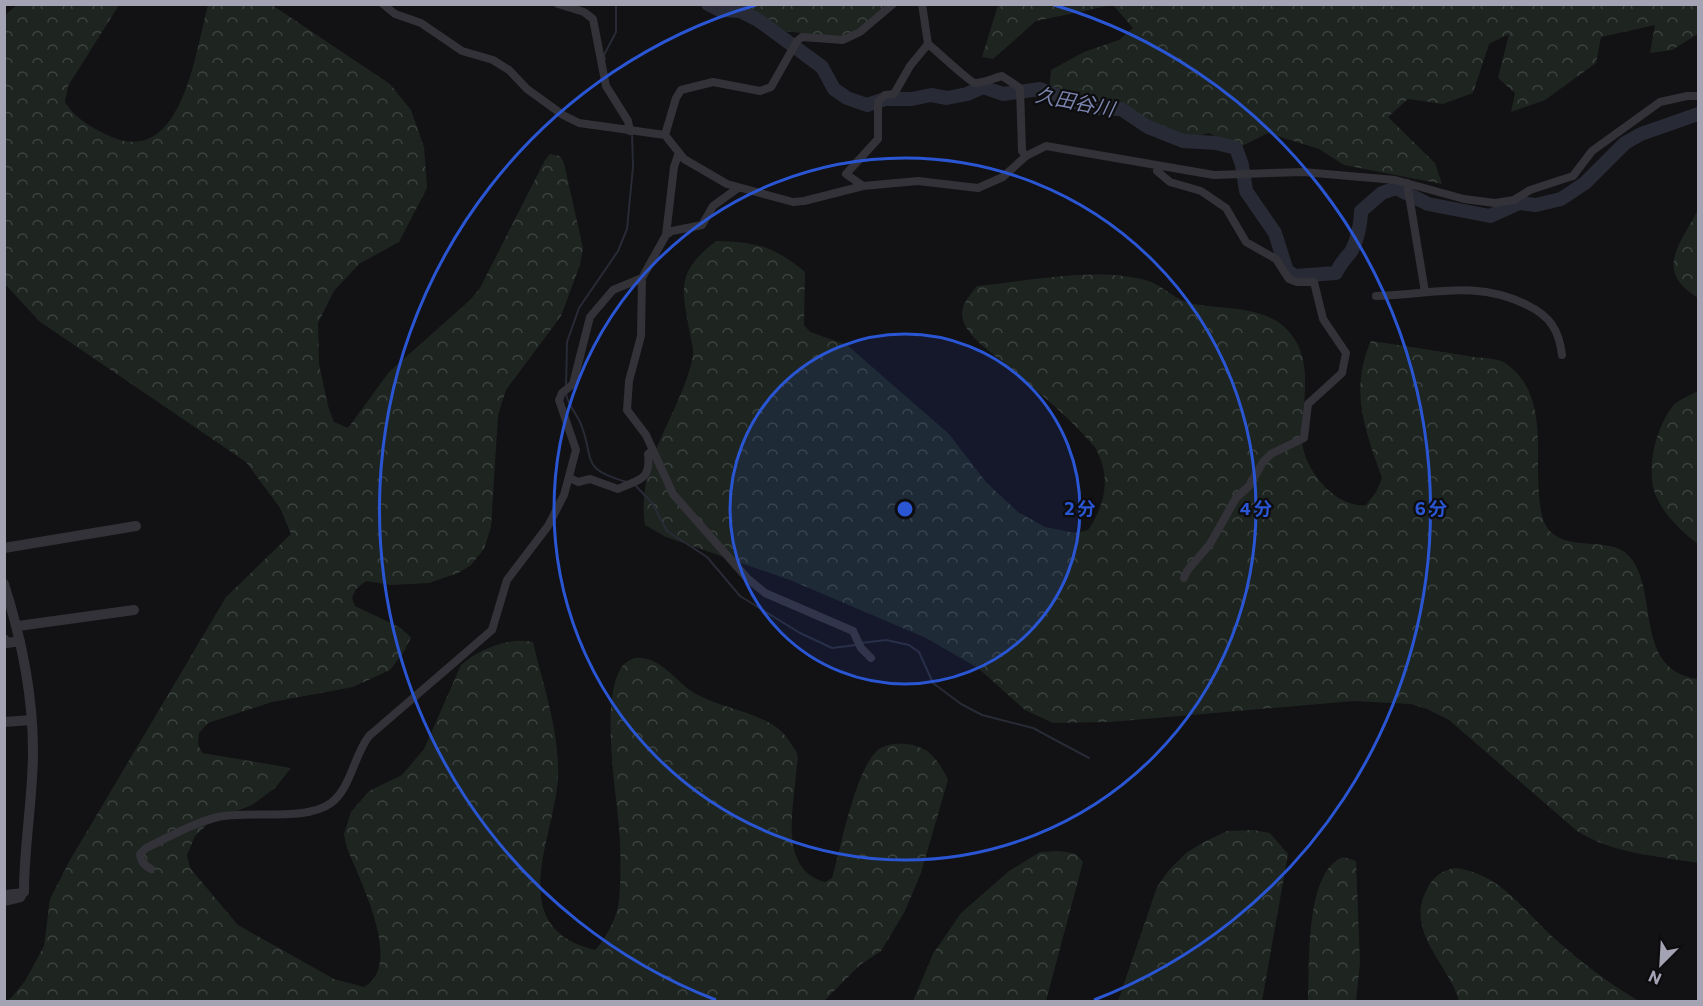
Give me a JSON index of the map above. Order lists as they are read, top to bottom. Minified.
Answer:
{"water":["久田谷川"],"north":"bottom left","rings":["2 分","4 分","6 分"]}
